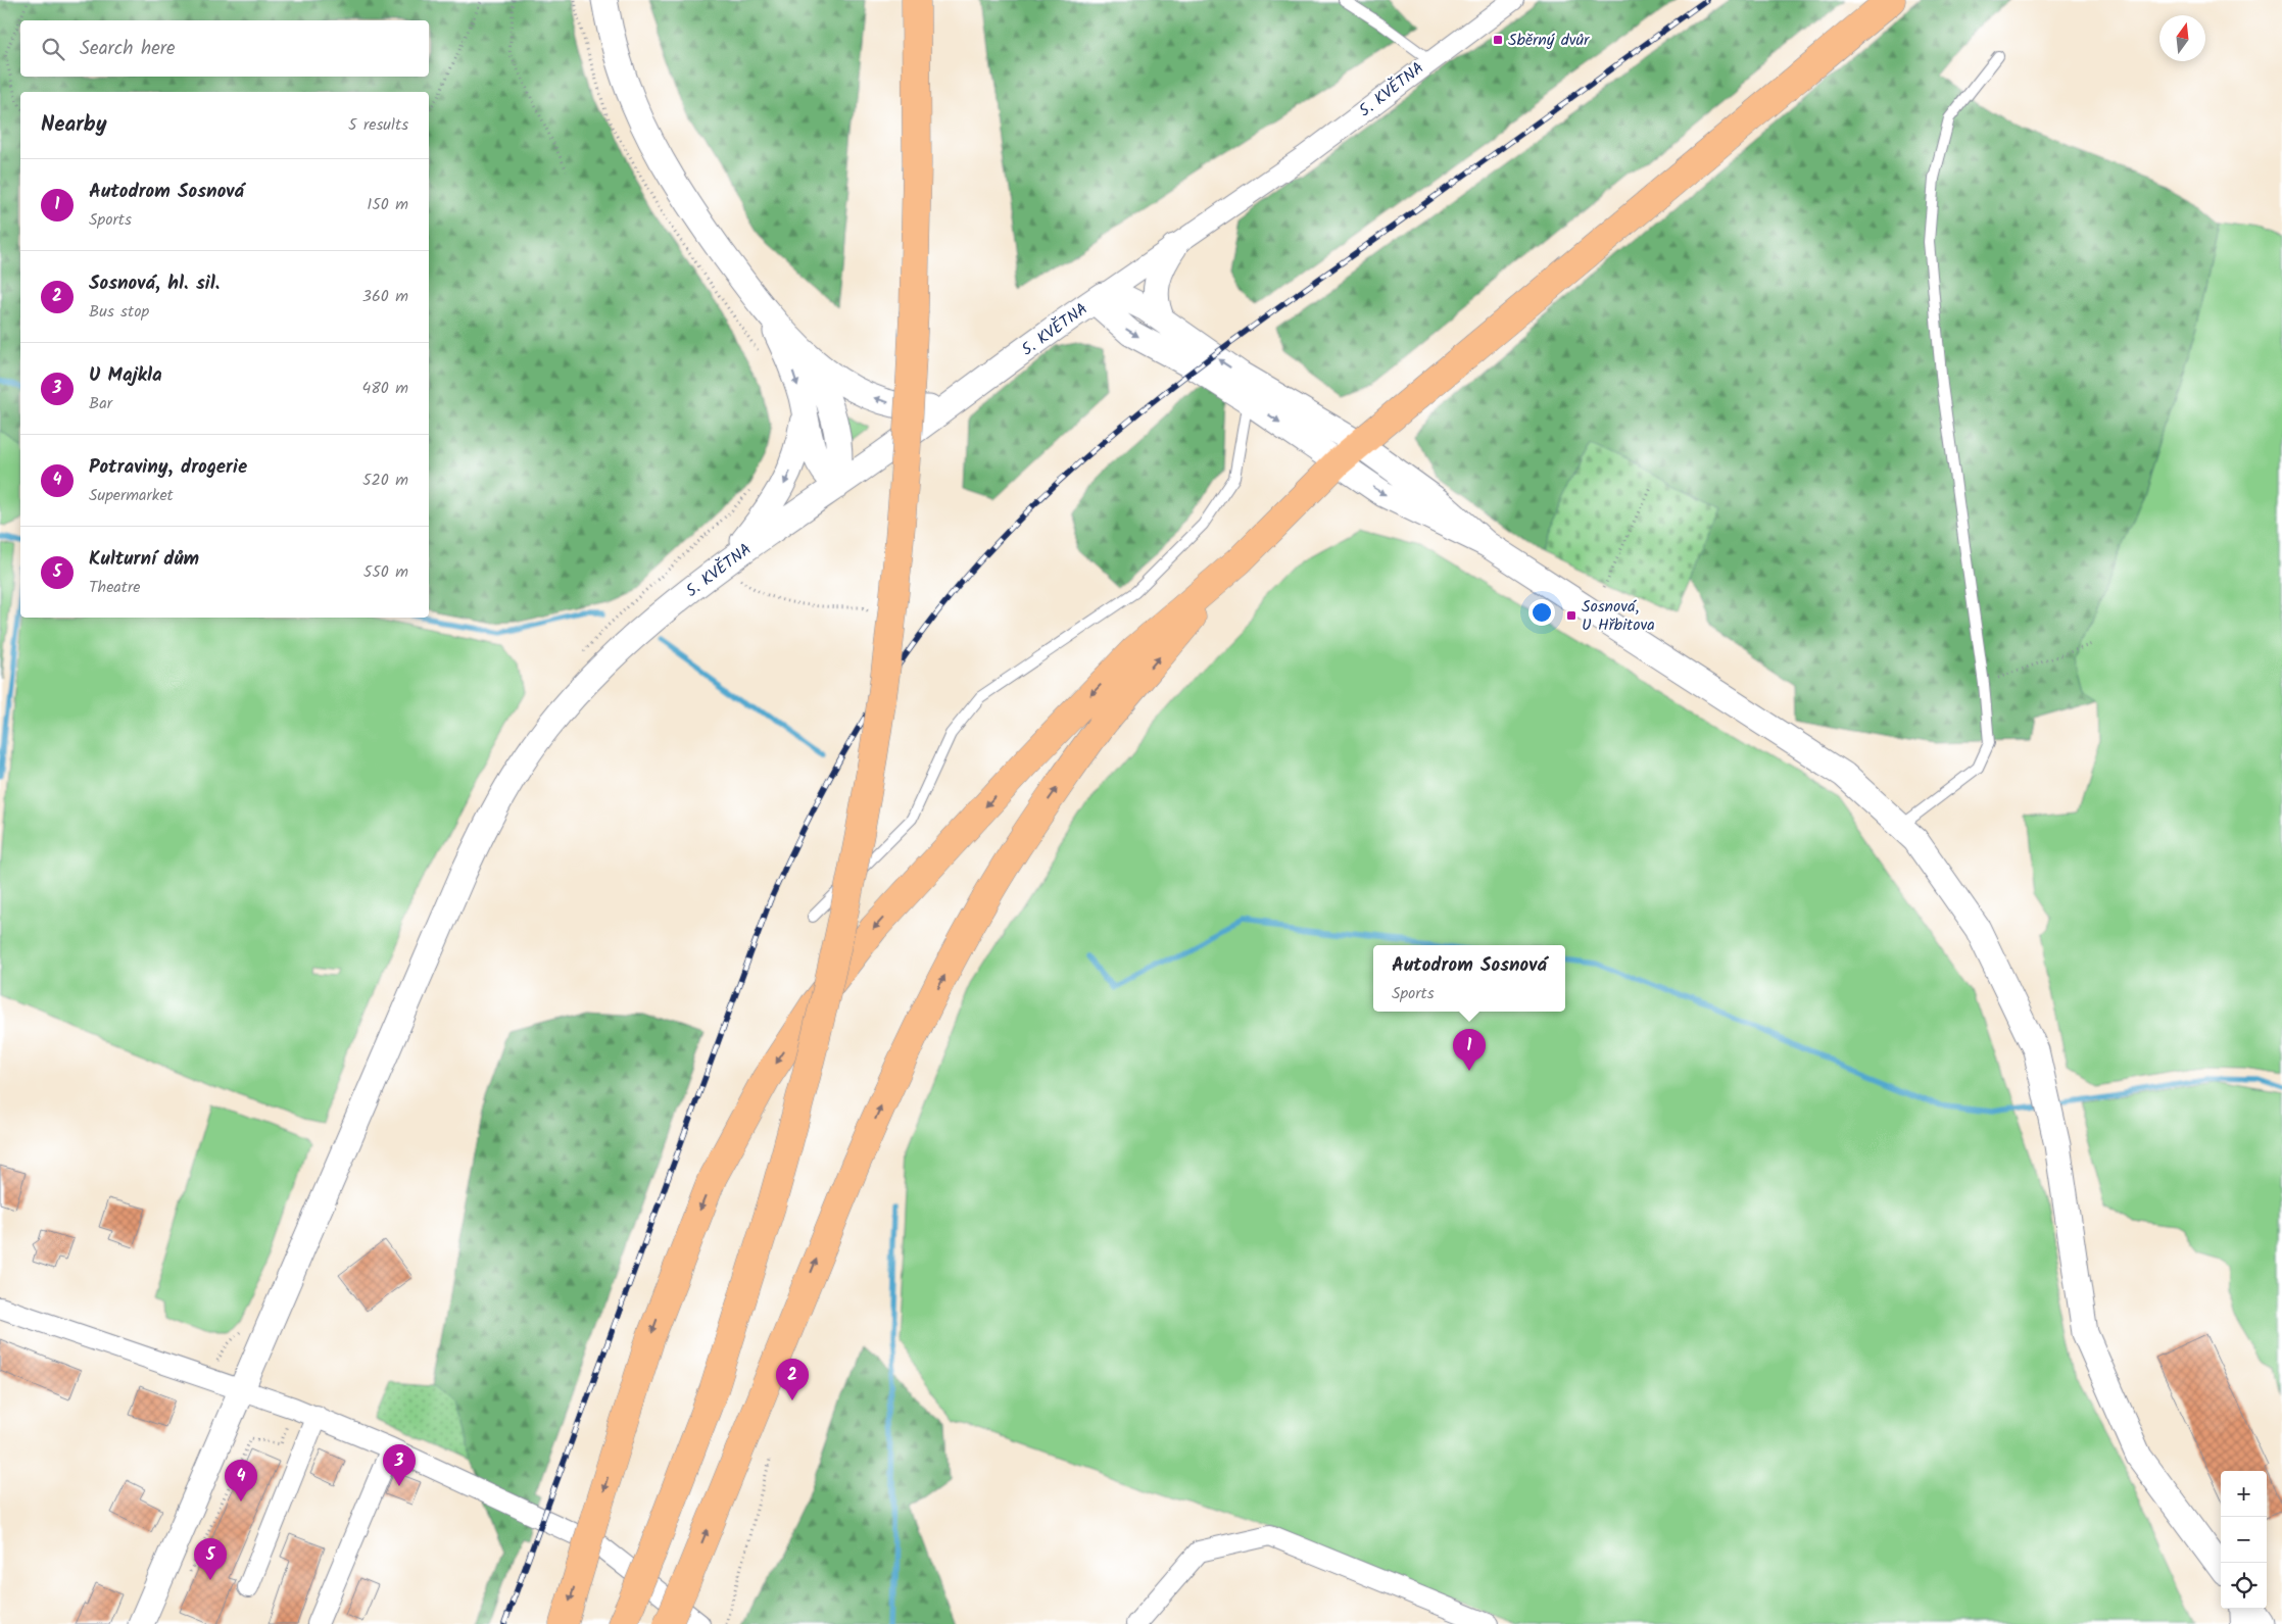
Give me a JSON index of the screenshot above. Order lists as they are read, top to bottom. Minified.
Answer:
{"streets":{"street":["5. KVĚTNA"]},"places":{"transit":["Sběrný dvůr","Sosnová, U Hřbitova"]},"north":"top","page":{"search":"Search here","heading":["Nearby","5 results"],"list":[{"mark":"1","name":"Autodrom Sosnová","note":"Sports","value":"150 m"},{"mark":"2","name":"Sosnová, hl. sil.","note":"Bus stop","value":"360 m"},{"mark":"3","name":"U Majkla","note":"Bar","value":"480 m"},{"mark":"4","name":"Potraviny, drogerie","note":"Supermarket","value":"520 m"},{"mark":"5","name":"Kulturní dům","note":"Theatre","value":"550 m"}],"popup":["Autodrom Sosnová","Sports"],"pins":["1","2","3","4","5"],"map_buttons":["+","−"]}}
